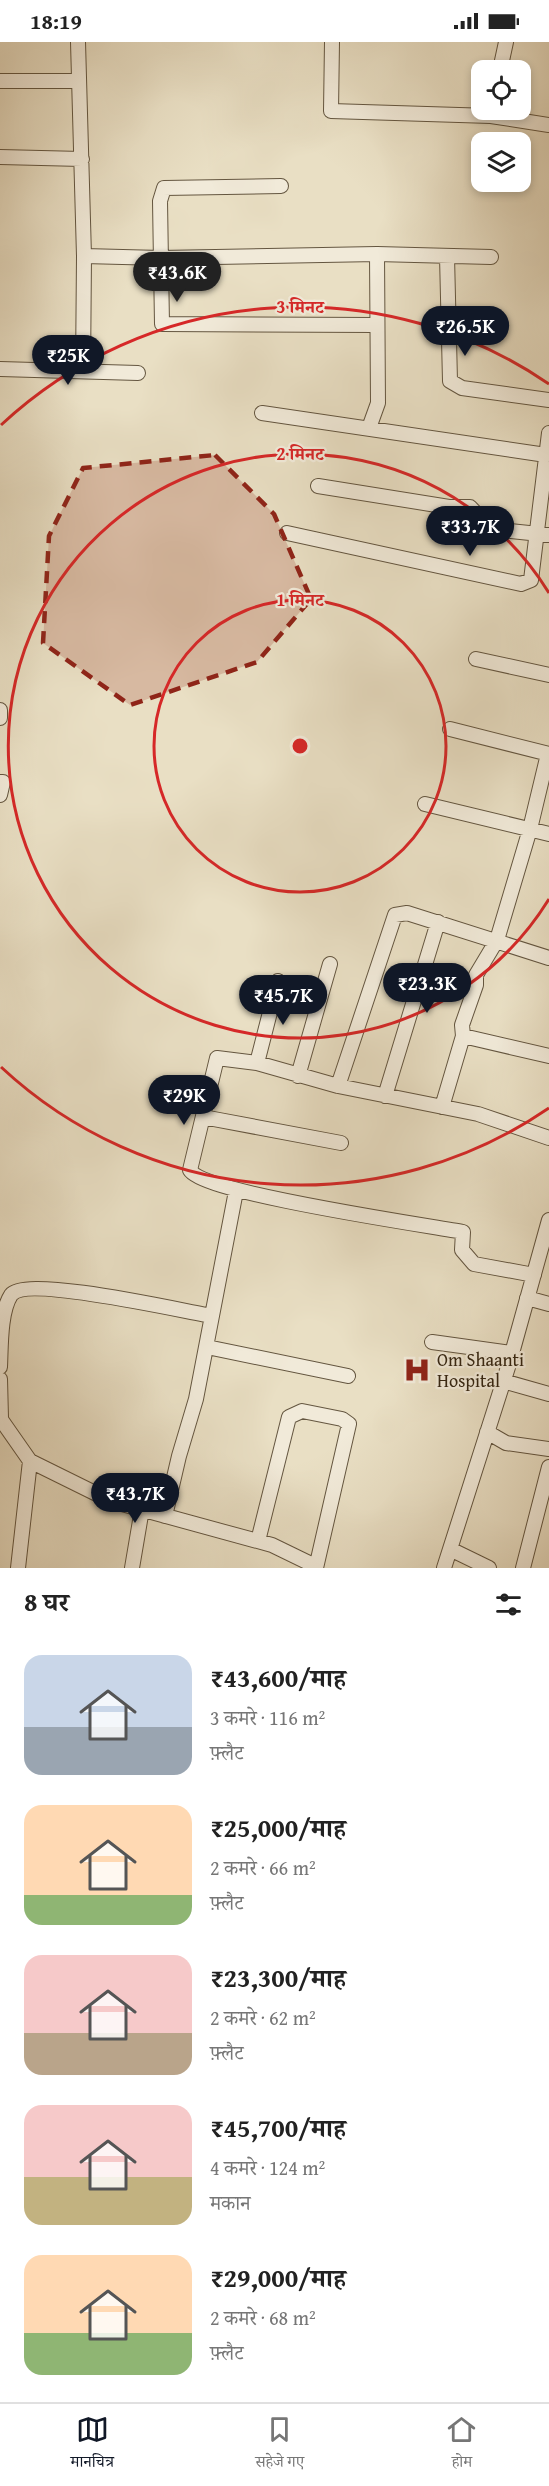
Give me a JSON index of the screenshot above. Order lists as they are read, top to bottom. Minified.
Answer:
{"places":{"hospital":["Om Shaanti Hospital"]},"page":{"status":"18:19","price":["₹43.6K","₹26.5K","₹25K","₹33.7K","₹23.3K","₹45.7K","₹29K","₹43.7K"],"heading":"8 घर","list":[{"name":"₹43,600/माह","note":"3 कमरे · 116 m² · फ़्लैट"},{"name":"₹25,000/माह","note":"2 कमरे · 66 m² · फ़्लैट"},{"name":"₹23,300/माह","note":"2 कमरे · 62 m² · फ़्लैट"},{"name":"₹45,700/माह","note":"4 कमरे · 124 m² · मकान"},{"name":"₹29,000/माह","note":"2 कमरे · 68 m² · फ़्लैट"}],"tabs":["मानचित्र","सहेजे गए","होम"]},"rings":["3 मिनट","2 मिनट","1 मिनट"]}
